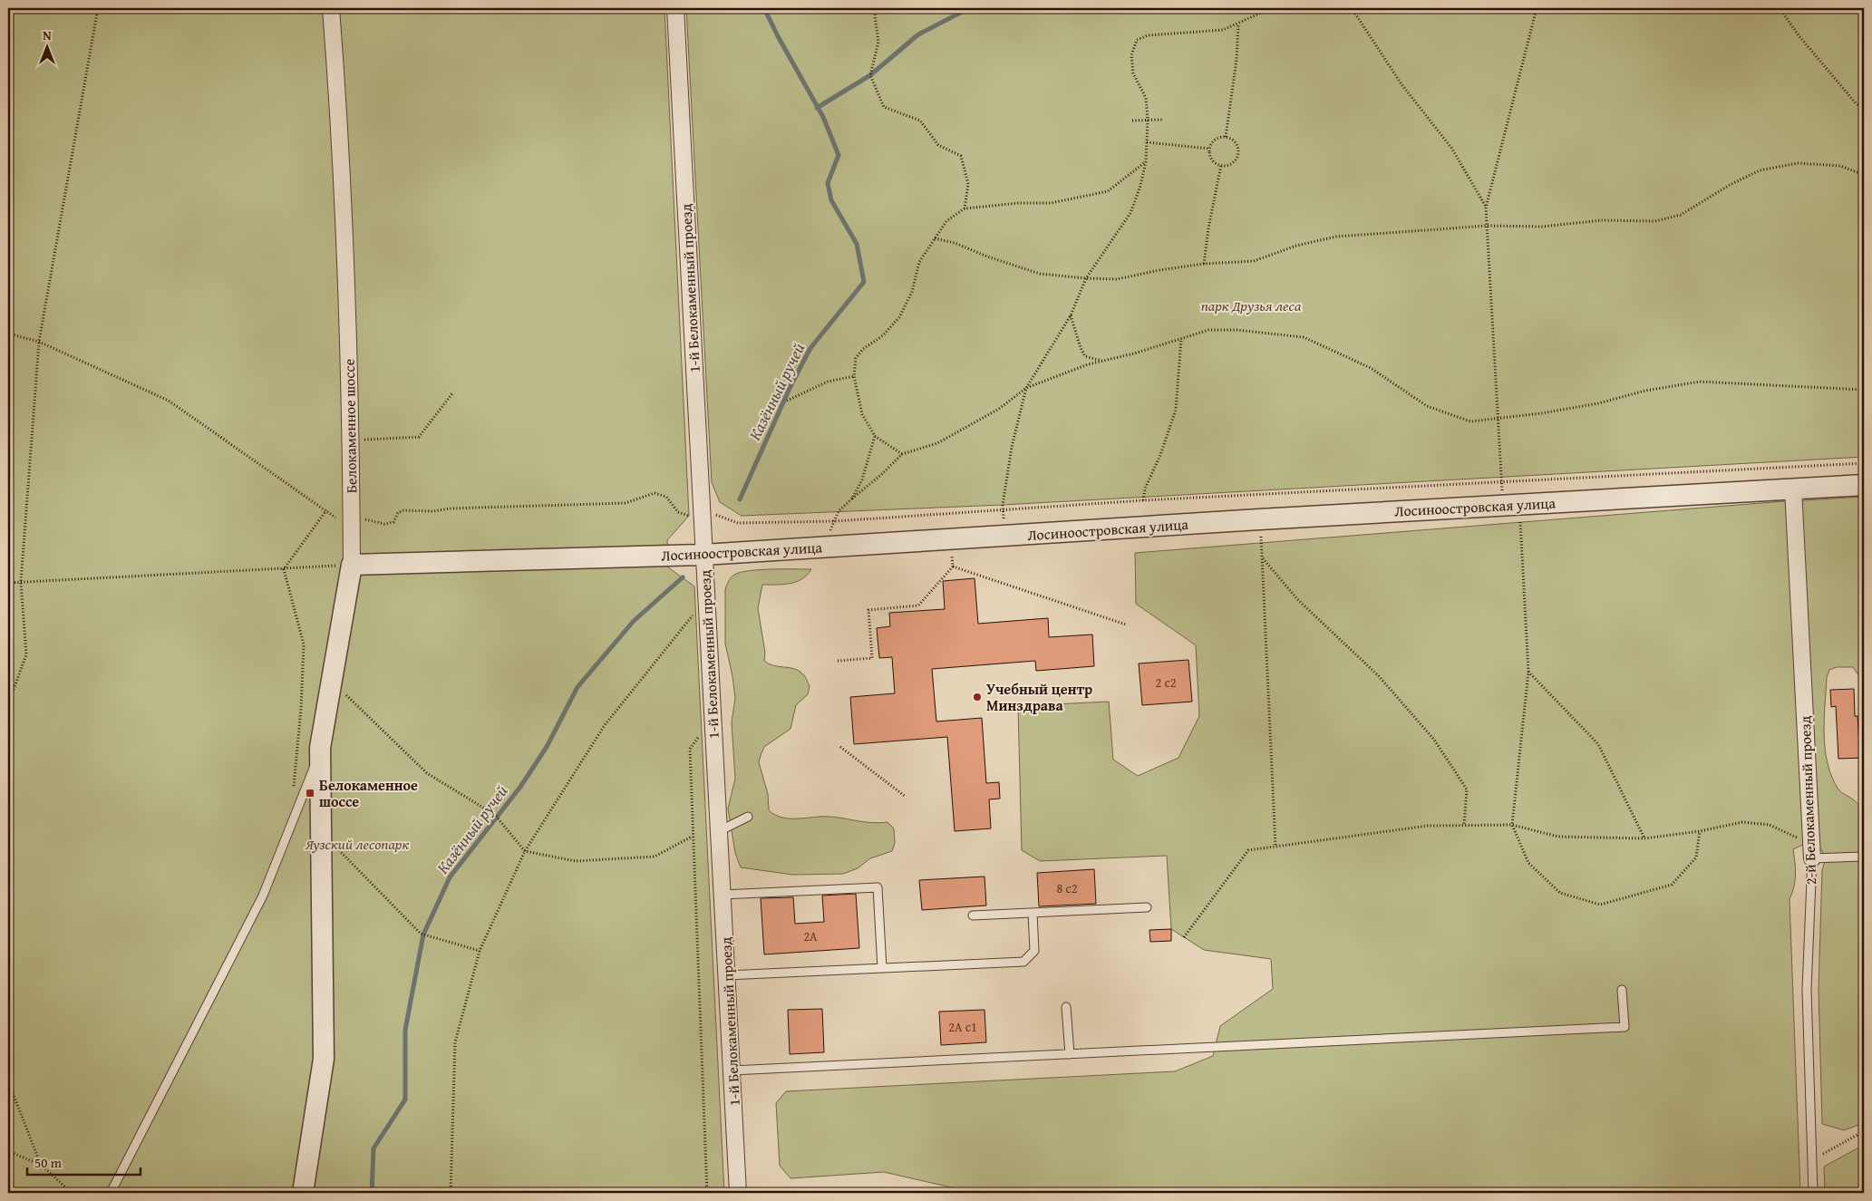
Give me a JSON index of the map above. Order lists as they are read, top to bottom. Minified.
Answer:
{"streets":{"street":["1-й Белокаменный проезд","Белокаменное шоссе","Лосиноостровская улица","2-й Белокаменный проезд"]},"crossings":[["1-й Белокаменный проезд","Лосиноостровская улица"],["Белокаменное шоссе","Лосиноостровская улица"],["Лосиноостровская улица","2-й Белокаменный проезд"]],"water":["Казённый ручей"],"parks":["парк Друзья леса","Яузский лесопарк"],"places":{"other":["Учебный центр Минздрава"],"transit":["Белокаменное шоссе"]},"house_numbers":["2 с2","8 с2","2А","2А с1"],"scale_bar":"50 m","north":"top"}
